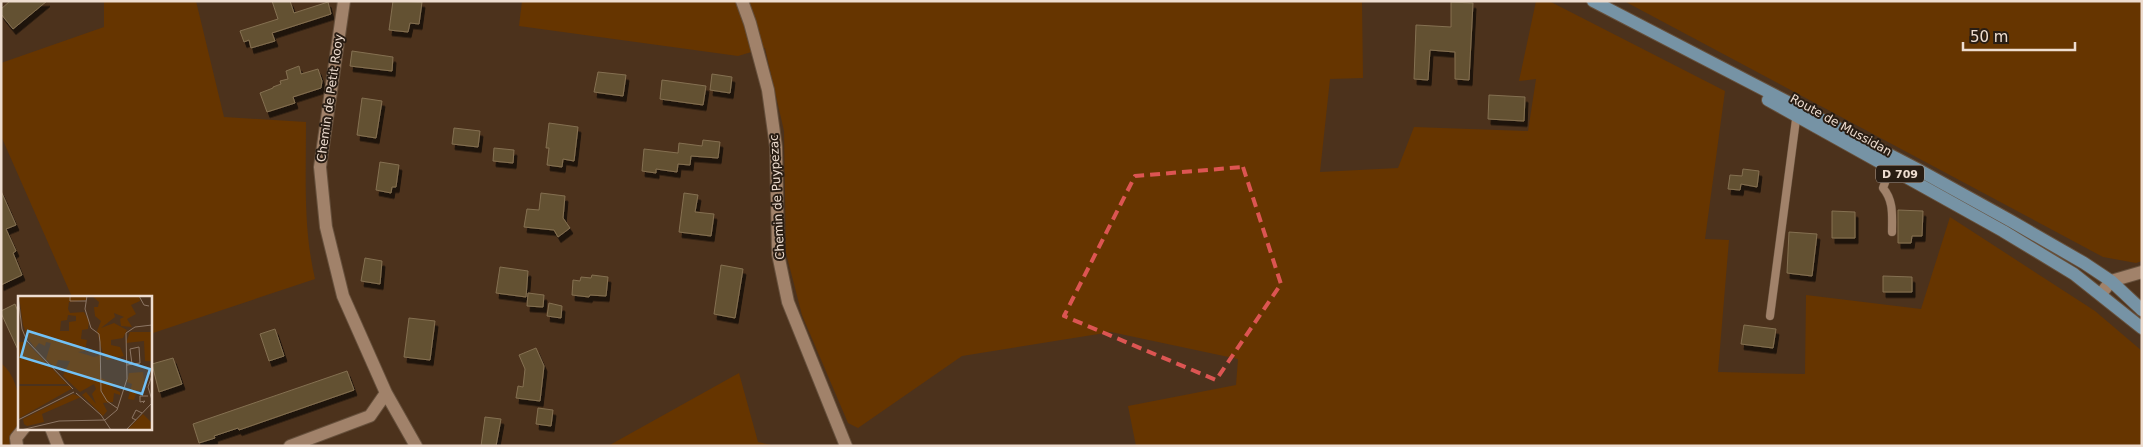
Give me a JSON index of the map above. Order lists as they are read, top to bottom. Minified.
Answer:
{"streets":{"main road":["Route de Mussidan","D 709"],"street":["Chemin de Petit Rooy","Chemin de Puypezac"]},"scale_bar":"50 m"}
